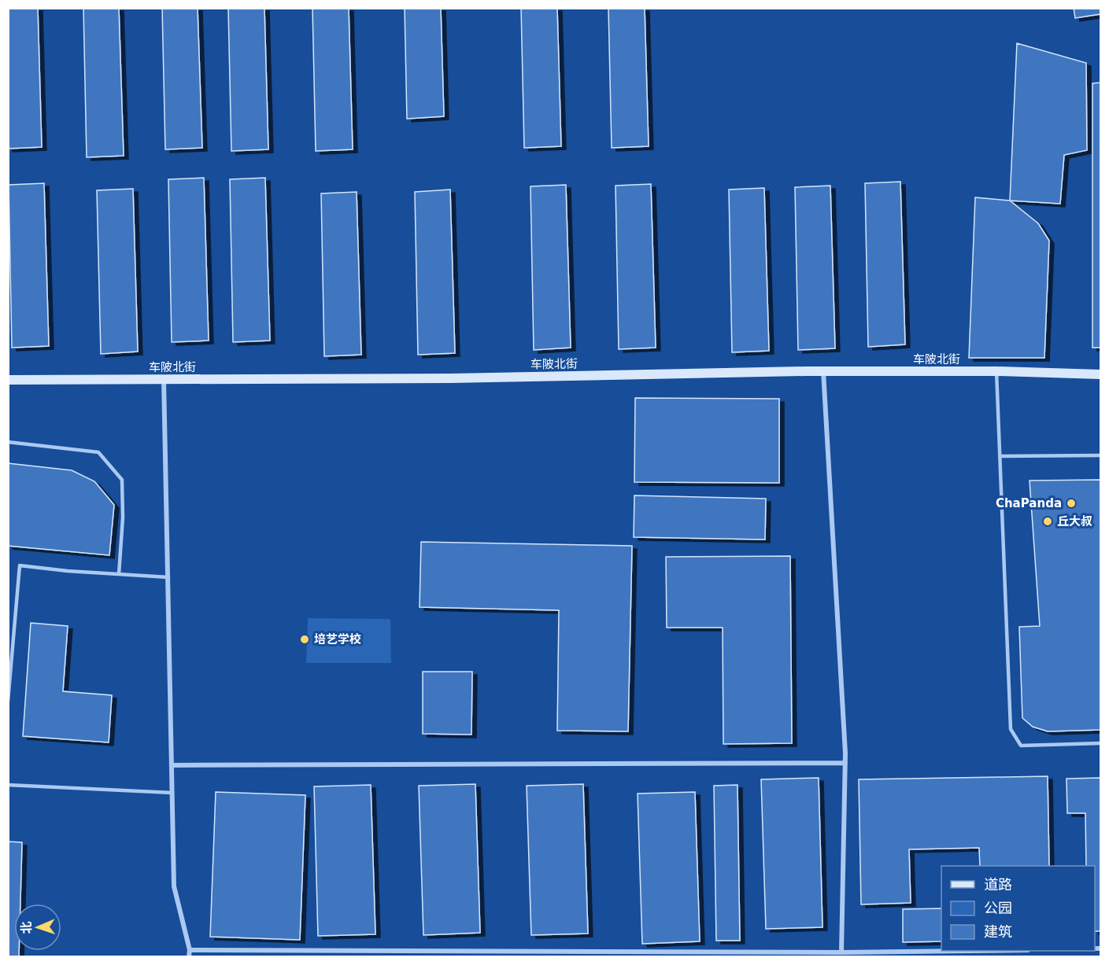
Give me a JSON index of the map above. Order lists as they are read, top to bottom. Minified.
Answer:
{"streets":{"street":["车陂北街"]},"places":["ChaPanda","丘大叔","培艺学校"],"legend":["道路","公园","建筑"],"north":"left"}
